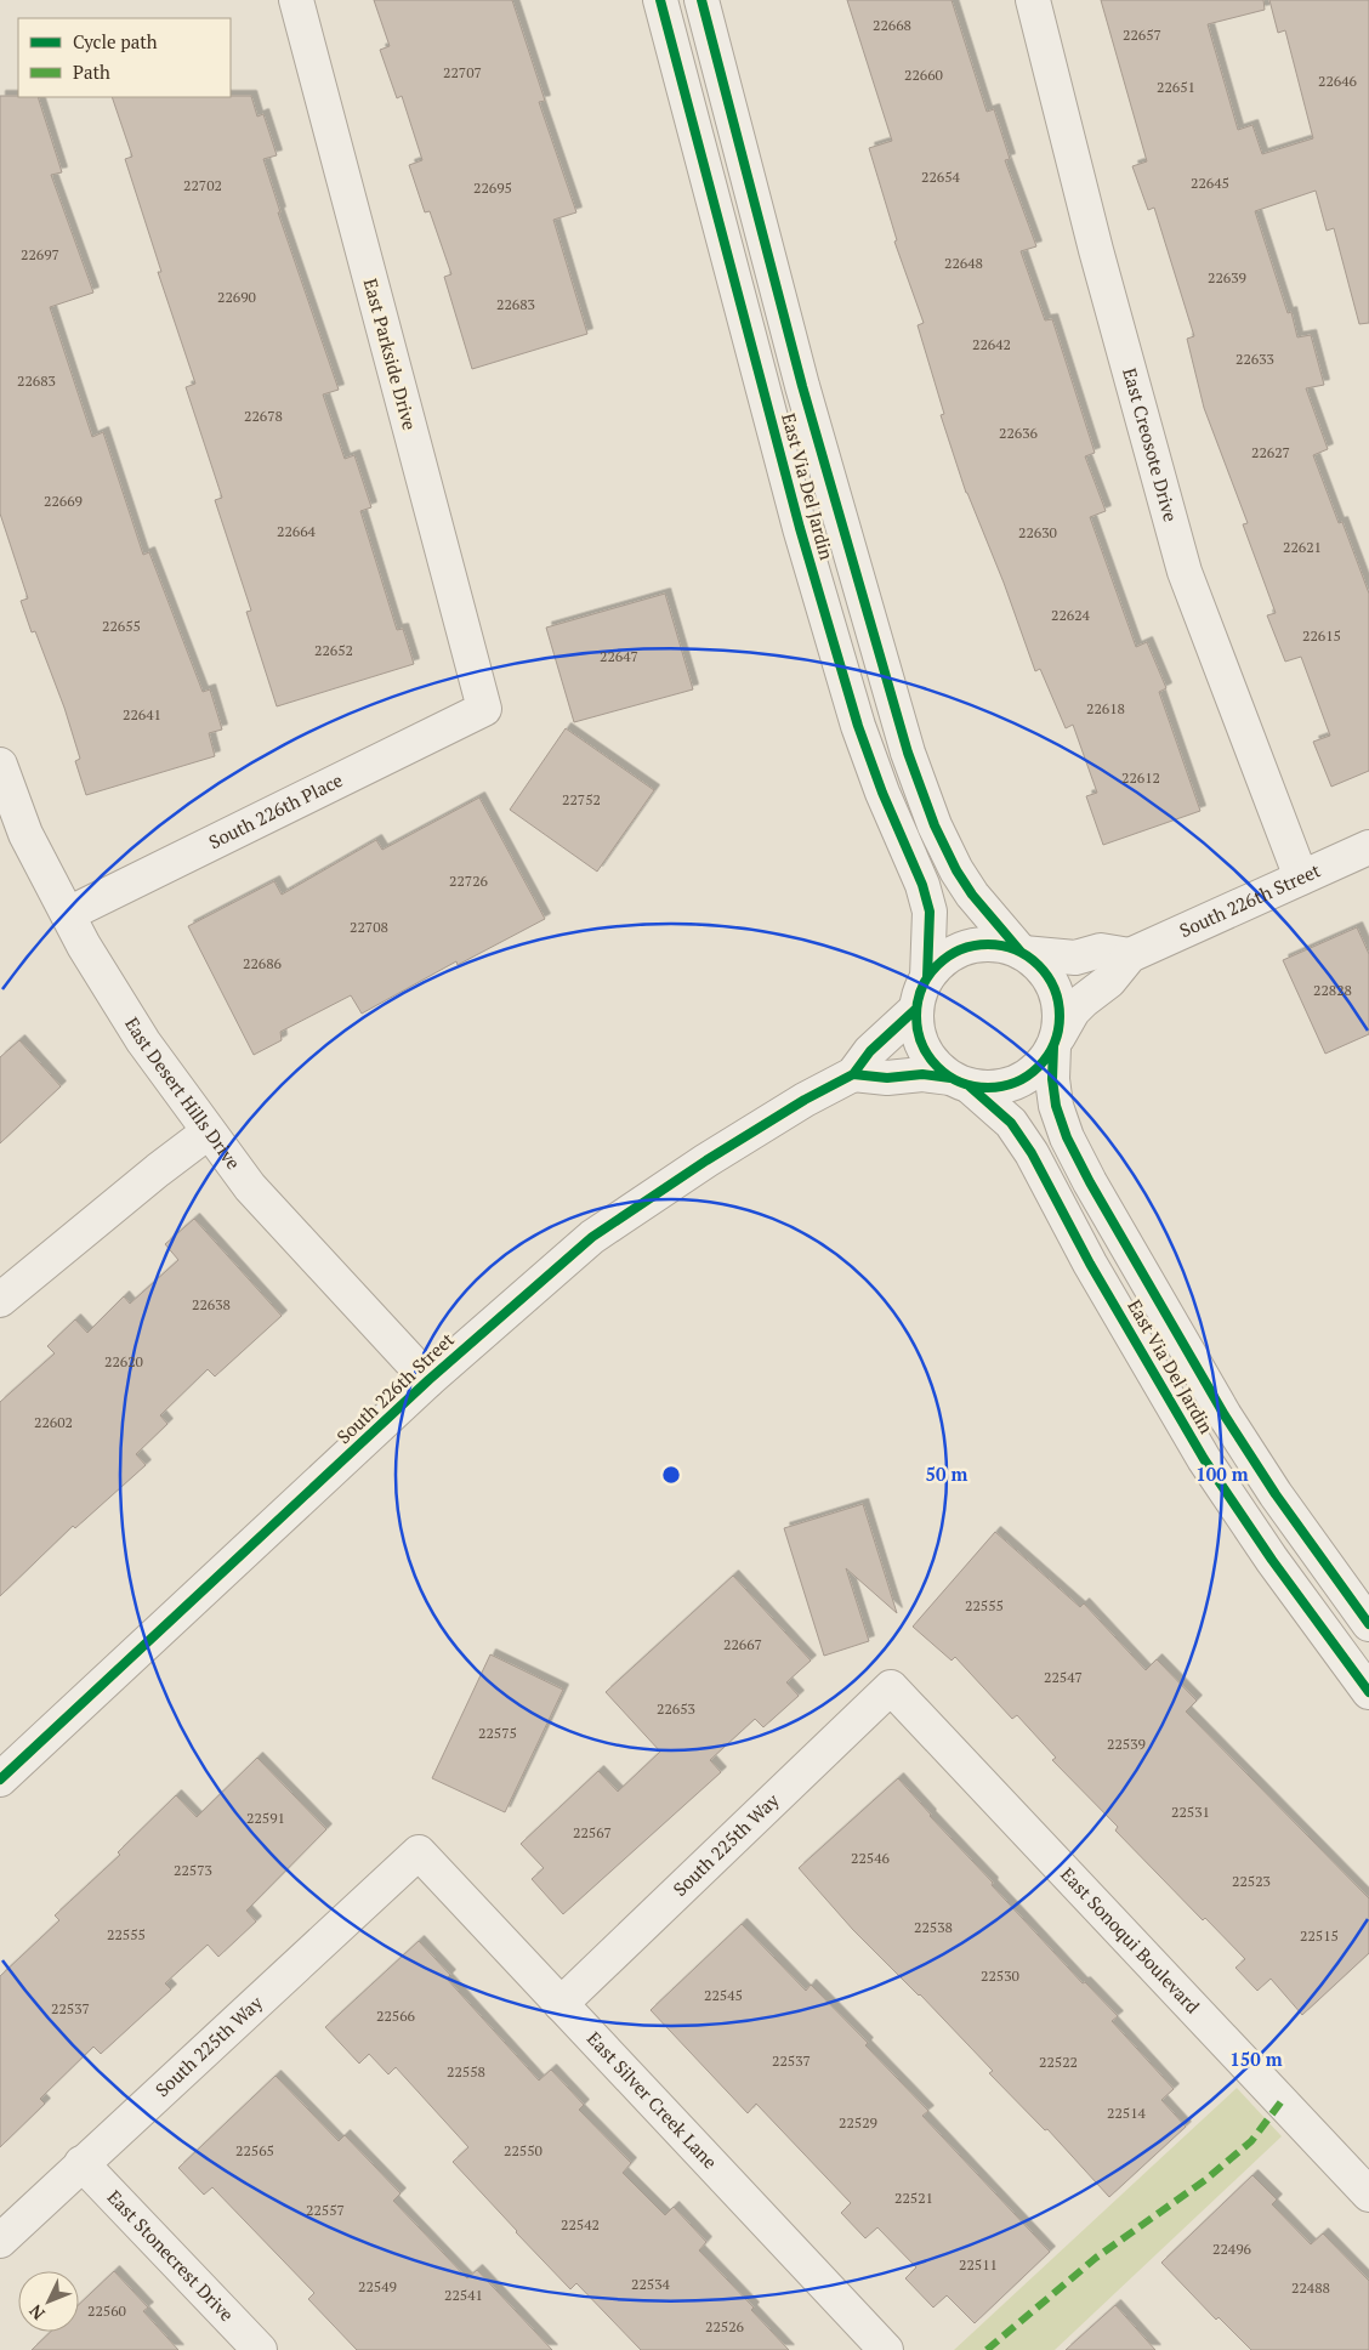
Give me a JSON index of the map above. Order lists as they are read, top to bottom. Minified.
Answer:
{"streets":{"street":["East Parkside Drive","East Creosote Drive","East Via Del Jardin","South 226th Place","South 226th Street","East Desert Hills Drive","South 225th Way","East Sonoqui Boulevard","East Silver Creek Lane","East Stonecrest Drive"]},"crossings":[["East Parkside Drive","South 226th Place"],["East Creosote Drive","South 226th Street"],["East Via Del Jardin","South 226th Street"],["South 226th Place","East Desert Hills Drive"],["South 226th Street","East Desert Hills Drive"],["South 225th Way","East Sonoqui Boulevard"],["South 225th Way","East Silver Creek Lane"],["South 225th Way","East Stonecrest Drive"]],"house_numbers":["22668","22657","22707","22660","22646","22651","22654","22645","22702","22695","22697","22648","22639","22690","22683","22642","22633","22683","22678","22636","22627","22669","22664","22630","22621","22624","22655","22615","22652","22647","22618","22641","22612","22752","22726","22708","22686","22828","22638","22620","22602","22555","22667","22547","22653","22575","22539","22531","22591","22567","22546","22573","22523","22538","22555","22515","22530","22545","22537","22566","22537","22522","22558","22514","22529","22565","22550","22521","22557","22542","22496","22511","22534","22549","22488","22541","22560","22526"],"legend":["Cycle path","Path"],"north":"bottom left","rings":["50 m","100 m","150 m"]}
